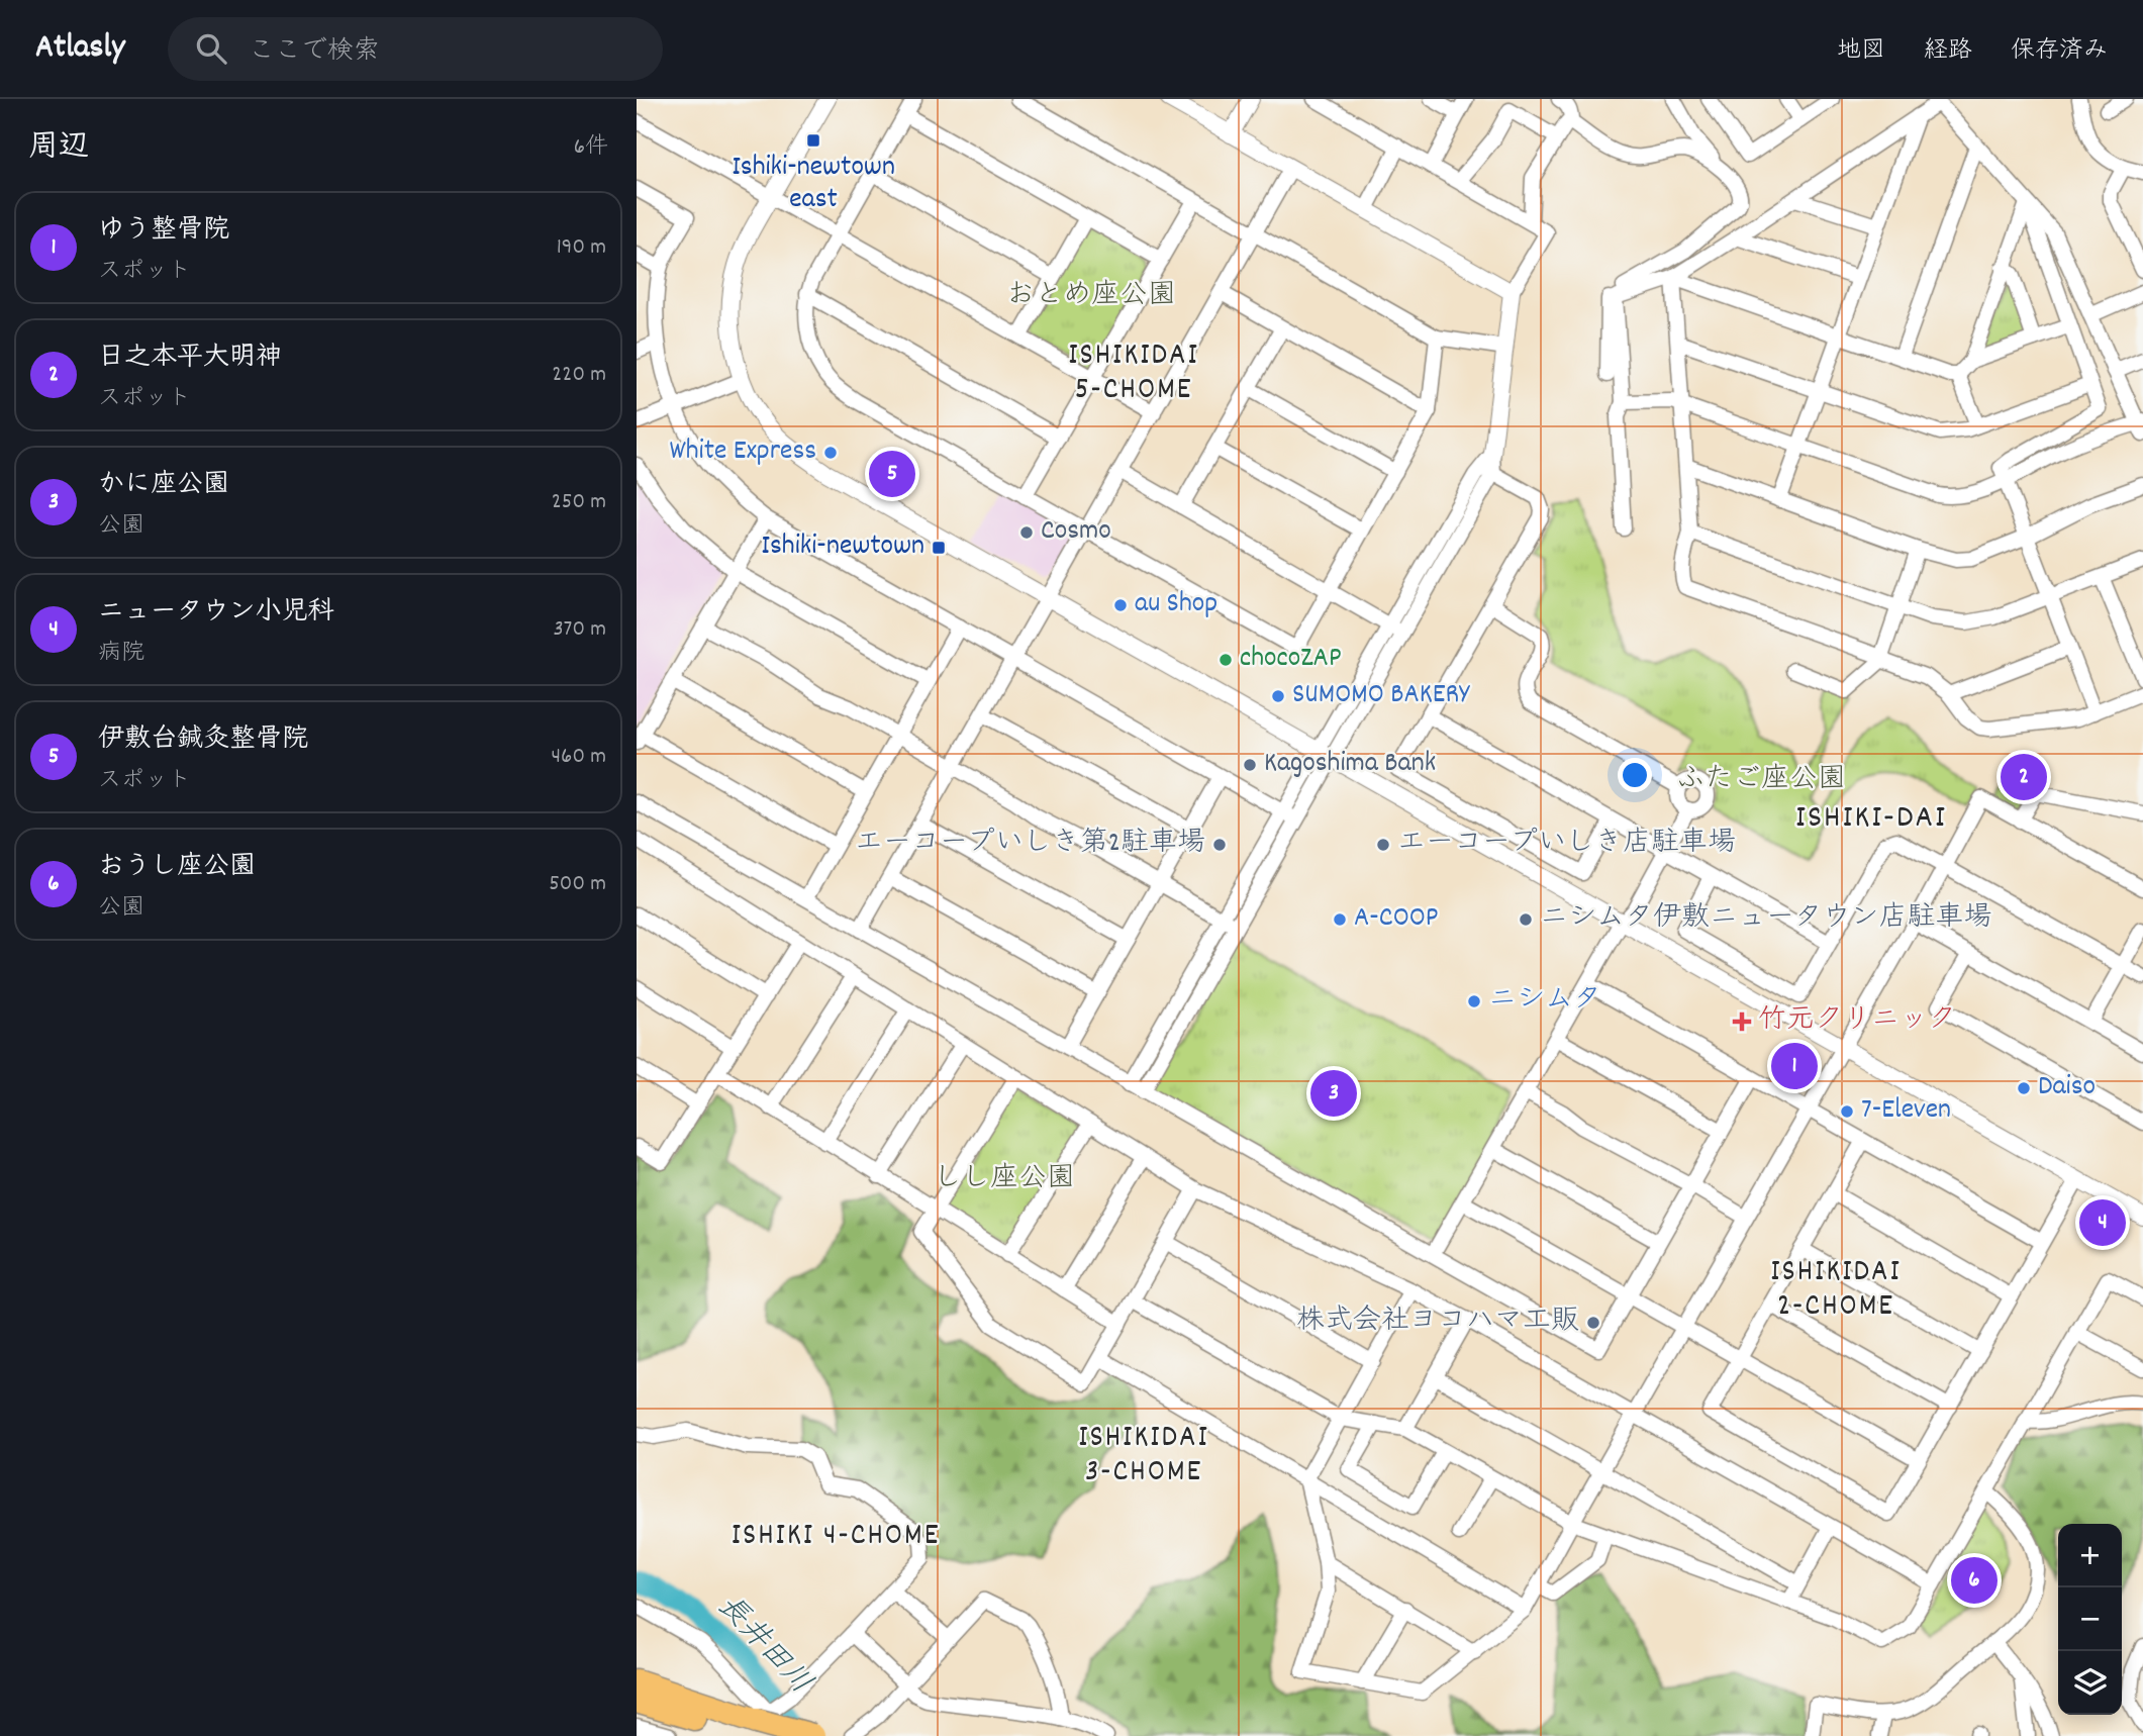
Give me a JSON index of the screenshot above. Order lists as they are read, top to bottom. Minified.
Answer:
{"districts":["ISHIKIDAI 5-CHOME","ISHIKI-DAI","ISHIKIDAI 2-CHOME","ISHIKIDAI 3-CHOME","ISHIKI 4-CHOME"],"water":["長井田川"],"parks":["おとめ座公園","ふたご座公園","しし座公園"],"places":{"transit":["Ishiki-newtown east","Ishiki-newtown"],"other":["White Express","Cosmo","au Shop","chocoZAP","SUMOMO BAKERY","Kagoshima Bank","エーコープいしき第2駐車場","エーコープいしき店駐車場","A-COOP","ニシムタ伊敷ニュータウン店駐車場","ニシムタ","Daiso","7-Eleven","株式会社ヨコハマ工販"],"health":["竹元クリニック"]},"page":{"header":"Atlasly","search":"ここで検索","nav":["地図","経路","保存済み"],"heading":["周辺","6件"],"list":[{"mark":"1","name":"ゆう整骨院","note":"スポット","value":"190 m"},{"mark":"2","name":"日之本平大明神","note":"スポット","value":"220 m"},{"mark":"3","name":"かに座公園","note":"公園","value":"250 m"},{"mark":"4","name":"ニュータウン小児科","note":"病院","value":"370 m"},{"mark":"5","name":"伊敷台鍼灸整骨院","note":"スポット","value":"460 m"},{"mark":"6","name":"おうし座公園","note":"公園","value":"500 m"}],"pins":["5","2","1","3","4","6"],"map_buttons":["+","−"]}}
